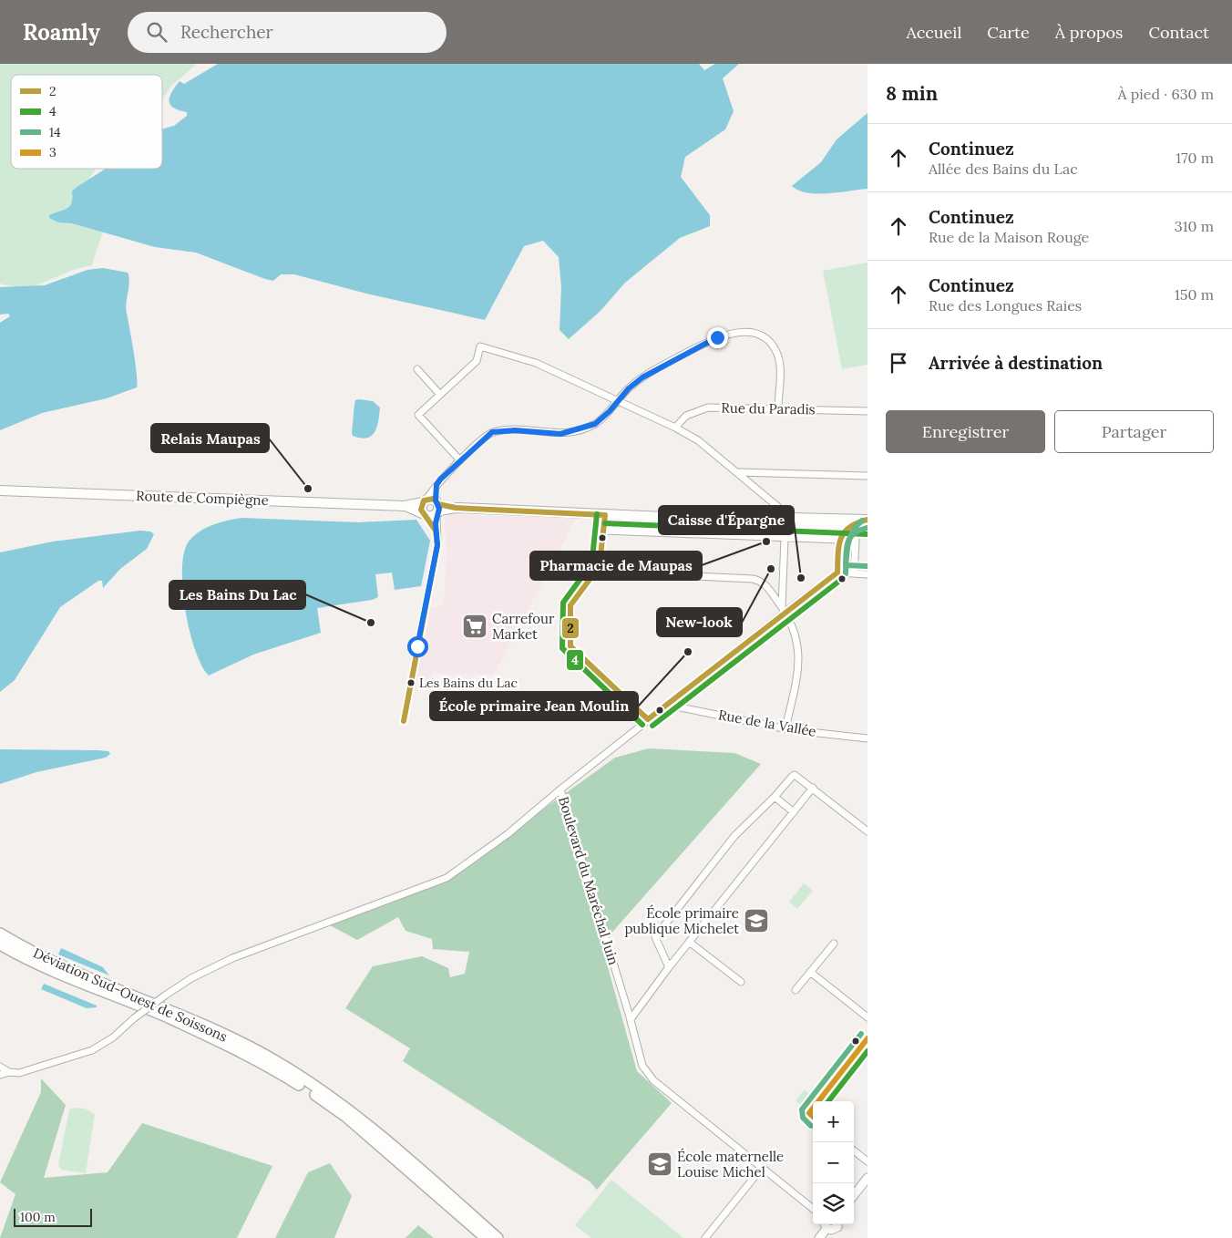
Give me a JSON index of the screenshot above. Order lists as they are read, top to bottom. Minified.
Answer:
{"streets":{"highway":["Déviation Sud-Ouest de Soissons"],"main road":["Route de Compiègne"],"street":["Rue du Paradis","Rue de la Vallée","Boulevard du Maréchal Juin"]},"crossings":[["Rue de la Vallée","Boulevard du Maréchal Juin"]],"places":{"other":["Relais Maupas","Pharmacie de Maupas","New-look","Caisse d'Épargne","Les Bains Du Lac","École primaire Jean Moulin","Les Bains du Lac"],"supermarket":["Carrefour Market"],"school or university":["École primaire publique Michelet","École maternelle Louise Michel"]},"lines":["transit line 2","transit line 4","transit line 14","transit line 3"],"legend":["2","4","14","3"],"scale_bar":"100 m","page":{"header":"Roamly","search":"Rechercher","nav":["Accueil","Carte","À propos","Contact"],"heading":["8 min","À pied · 630 m"],"list":[["Continuez","Allée des Bains du Lac","170 m"],["Continuez","Rue de la Maison Rouge","310 m"],["Continuez","Rue des Longues Raies","150 m"],"Arrivée à destination"],"buttons":["Enregistrer","Partager"],"map_buttons":["+","−"],"scale":"100 m"}}
